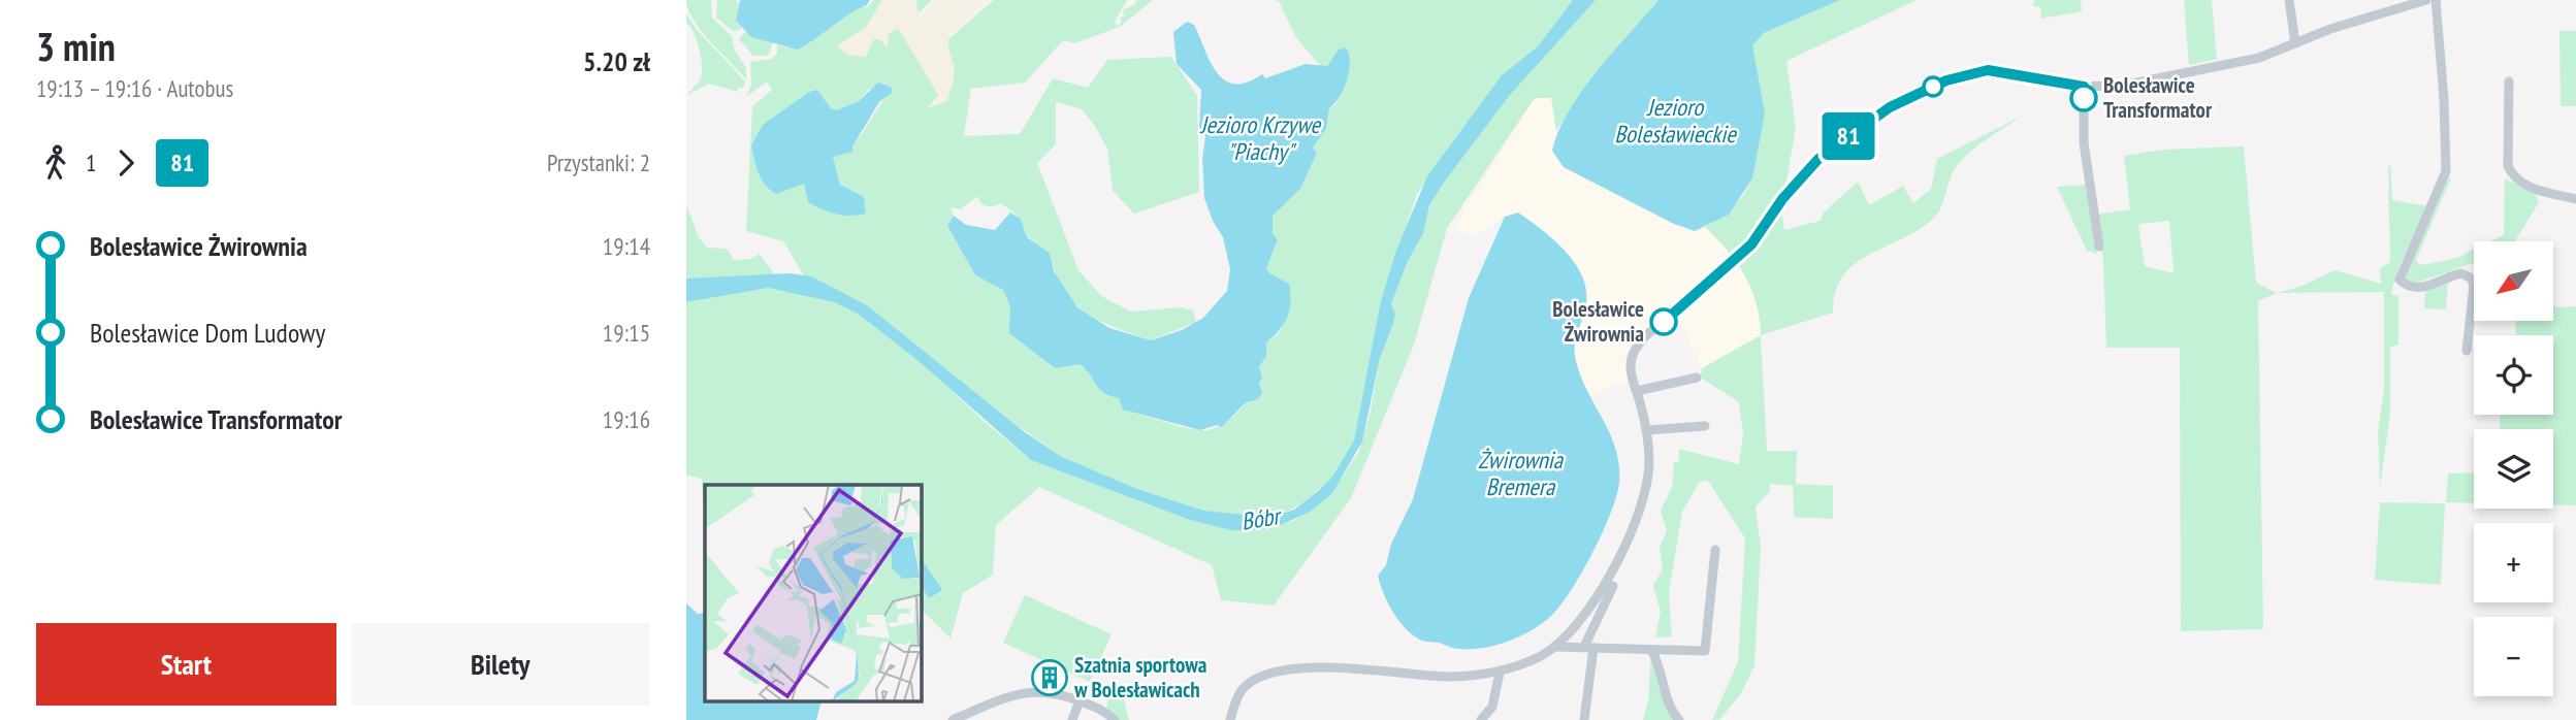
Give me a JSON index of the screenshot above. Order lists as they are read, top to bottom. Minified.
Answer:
{"water":["Jezioro Bolesławieckie","Jezioro Krzywe \"Piachy\"","Żwirownia Bremera","Bóbr"],"places":{"other":["Bolesławice Transformator","Bolesławice Żwirownia"],"building":["Szatnia sportowa w Bolesławicach"]},"lines":["bus line 81"],"north":"bottom left","page":{"heading":["3 min","19:13 – 19:16 · Autobus","5.20 zł"],"on_map":"81","legs":["1","81","Przystanki: 2"],"list":[{"name":"Bolesławice Żwirownia","value":"19:14"},{"name":"Bolesławice Dom Ludowy","value":"19:15"},{"name":"Bolesławice Transformator","value":"19:16"}],"map_buttons":["+","−"],"buttons":["Start","Bilety"]}}
